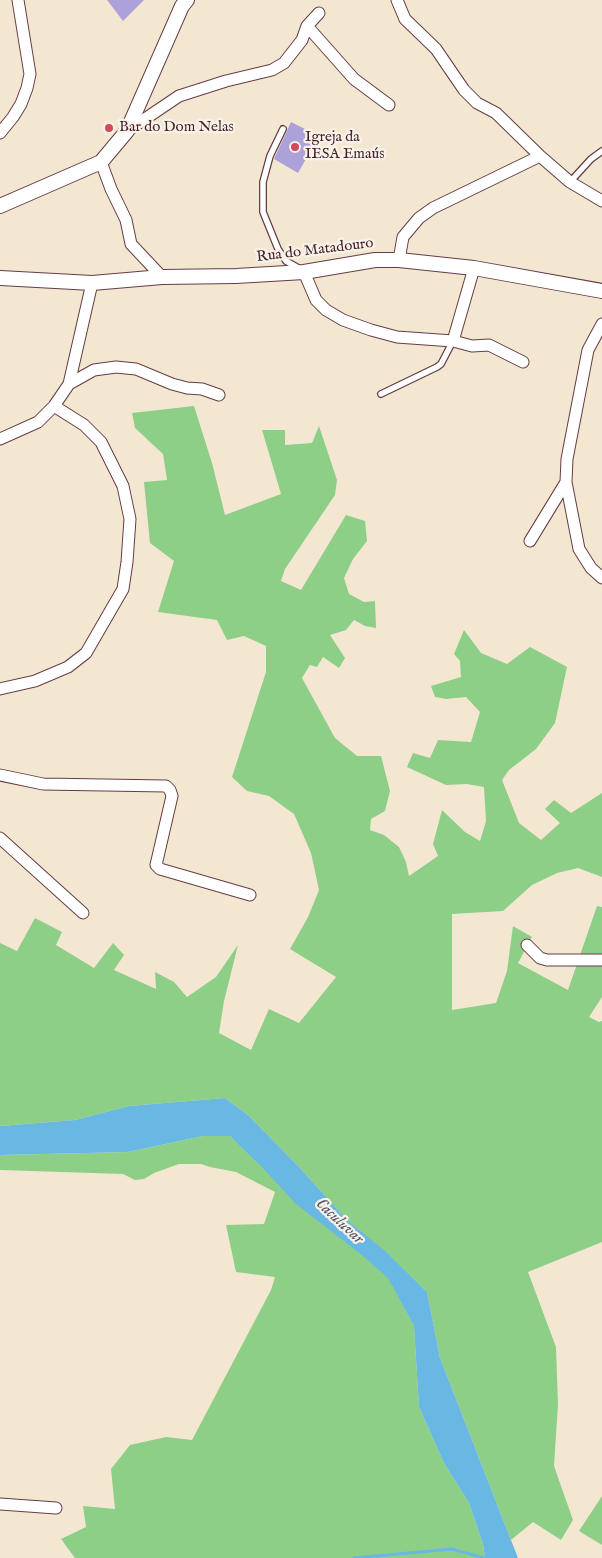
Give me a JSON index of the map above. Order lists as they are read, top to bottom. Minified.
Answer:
{"streets":{"street":["Rua do Matadouro"]},"water":["Caculuvar"],"places":["Bar do Dom Nelas","Igreja da IESA Emaús"]}
